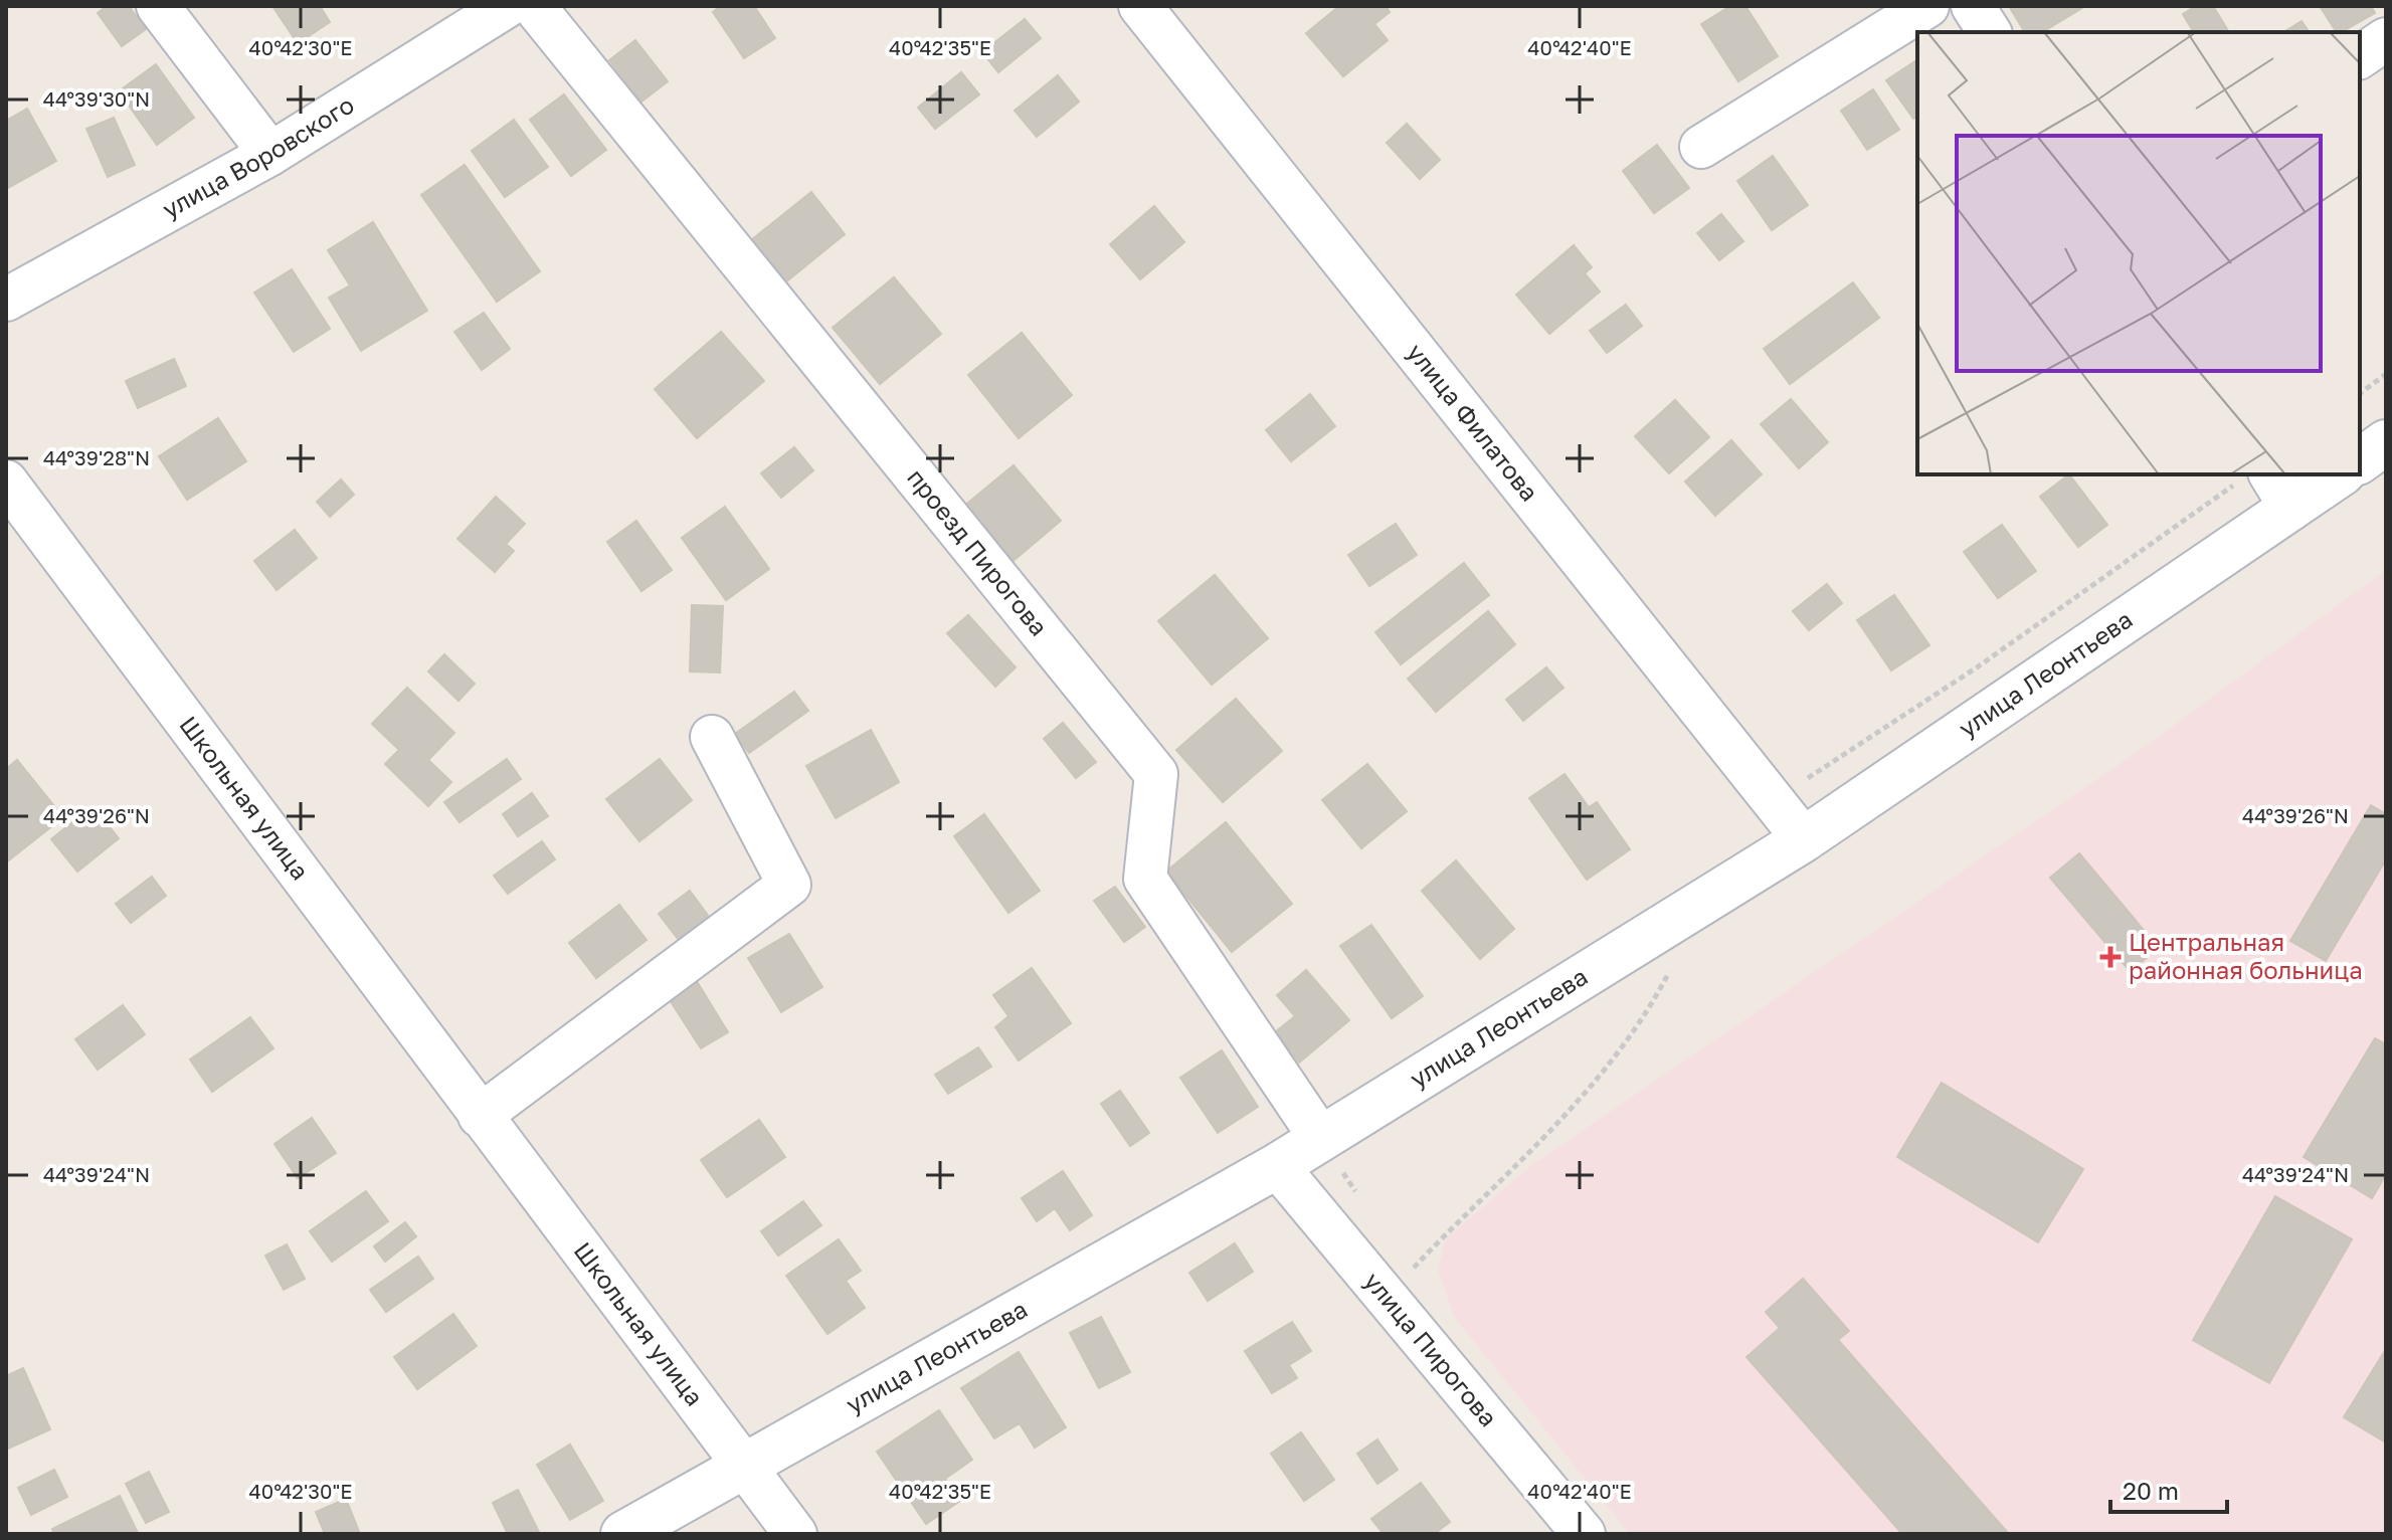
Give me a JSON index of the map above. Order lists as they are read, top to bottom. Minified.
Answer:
{"streets":{"street":["улица Воровского","улица Филатова","проезд Пирогова","улица Леонтьева","Школьная улица","улица Пирогова"]},"crossings":[["улица Филатова","улица Леонтьева"],["проезд Пирогова","улица Леонтьева"],["улица Леонтьева","Школьная улица"],["улица Леонтьева","улица Пирогова"]],"places":{"health":["Центральная районная больница"]},"scale_bar":"20 m","coordinates":["40°42'30\"E","40°42'35\"E","40°42'40\"E","44°39'30\"N","44°39'28\"N","44°39'26\"N","44°39'24\"N"]}
